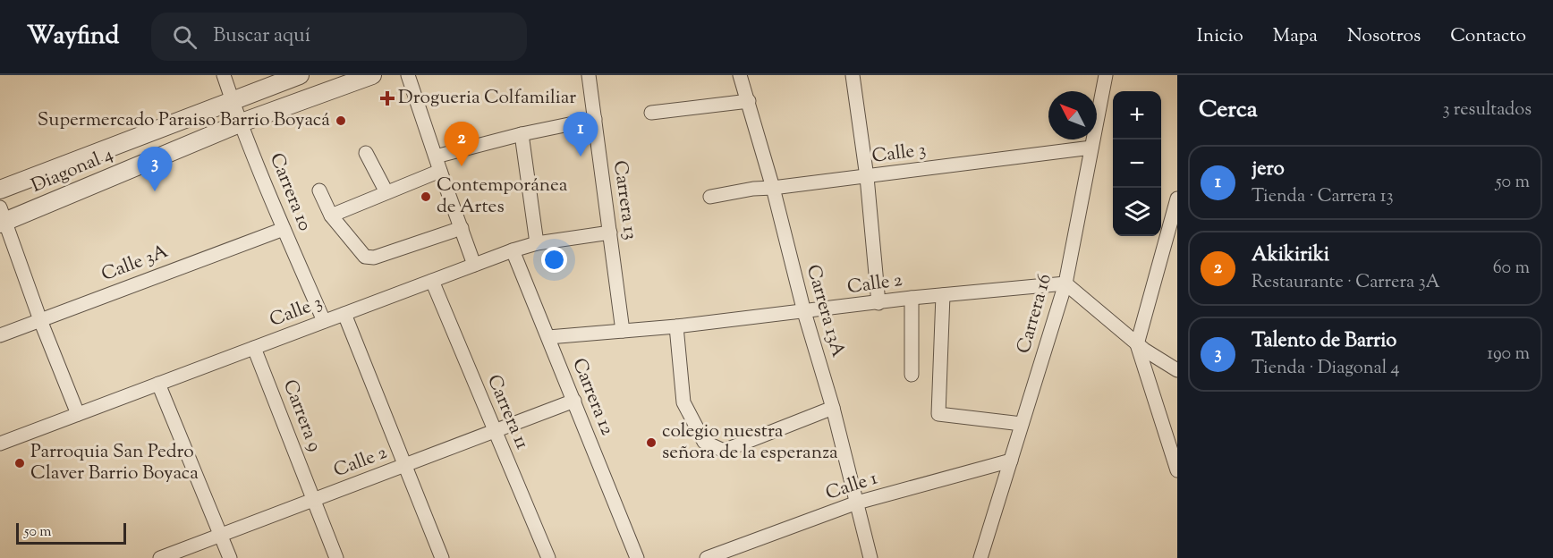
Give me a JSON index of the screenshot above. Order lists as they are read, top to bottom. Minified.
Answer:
{"streets":{"street":["Calle 3","Diagonal 4","Carrera 10","Carrera 13","Calle 3A","Calle 2","Carrera 13A","Carrera 16","Carrera 12","Carrera 11","Carrera 9","Calle 1"]},"crossings":[["Calle 3","Carrera 10"],["Calle 3","Carrera 13"],["Calle 3","Carrera 13A"],["Calle 3","Carrera 16"],["Calle 3","Carrera 12"],["Calle 3","Carrera 11"],["Calle 3","Carrera 9"],["Diagonal 4","Carrera 10"],["Carrera 10","Calle 3A"],["Carrera 13","Calle 2"],["Calle 2","Carrera 13A"],["Calle 2","Carrera 16"],["Calle 2","Carrera 12"],["Calle 2","Carrera 11"],["Calle 2","Carrera 9"],["Carrera 13A","Calle 1"],["Carrera 16","Calle 1"]],"places":{"health":["Drogueria Colfamiliar"],"other":["Supermercado Paraiso Barrio Boyacá","Contemporánea de Artes","colegio nuestra señora de la esperanza","Parroquia San Pedro Claver Barrio Boyaca"]},"scale_bar":"50 m","north":"top left","page":{"header":"Wayfind","search":"Buscar aquí","nav":["Inicio","Mapa","Nosotros","Contacto"],"heading":["Cerca","3 resultados"],"map_buttons":["+","−"],"pins":["1","2","3"],"list":[{"mark":"1","name":"jero","note":"Tienda · Carrera 13","value":"50 m"},{"mark":"2","name":"Akikiriki","note":"Restaurante · Carrera 3A","value":"60 m"},{"mark":"3","name":"Talento de Barrio","note":"Tienda · Diagonal 4","value":"190 m"}],"scale":"50 m"}}
